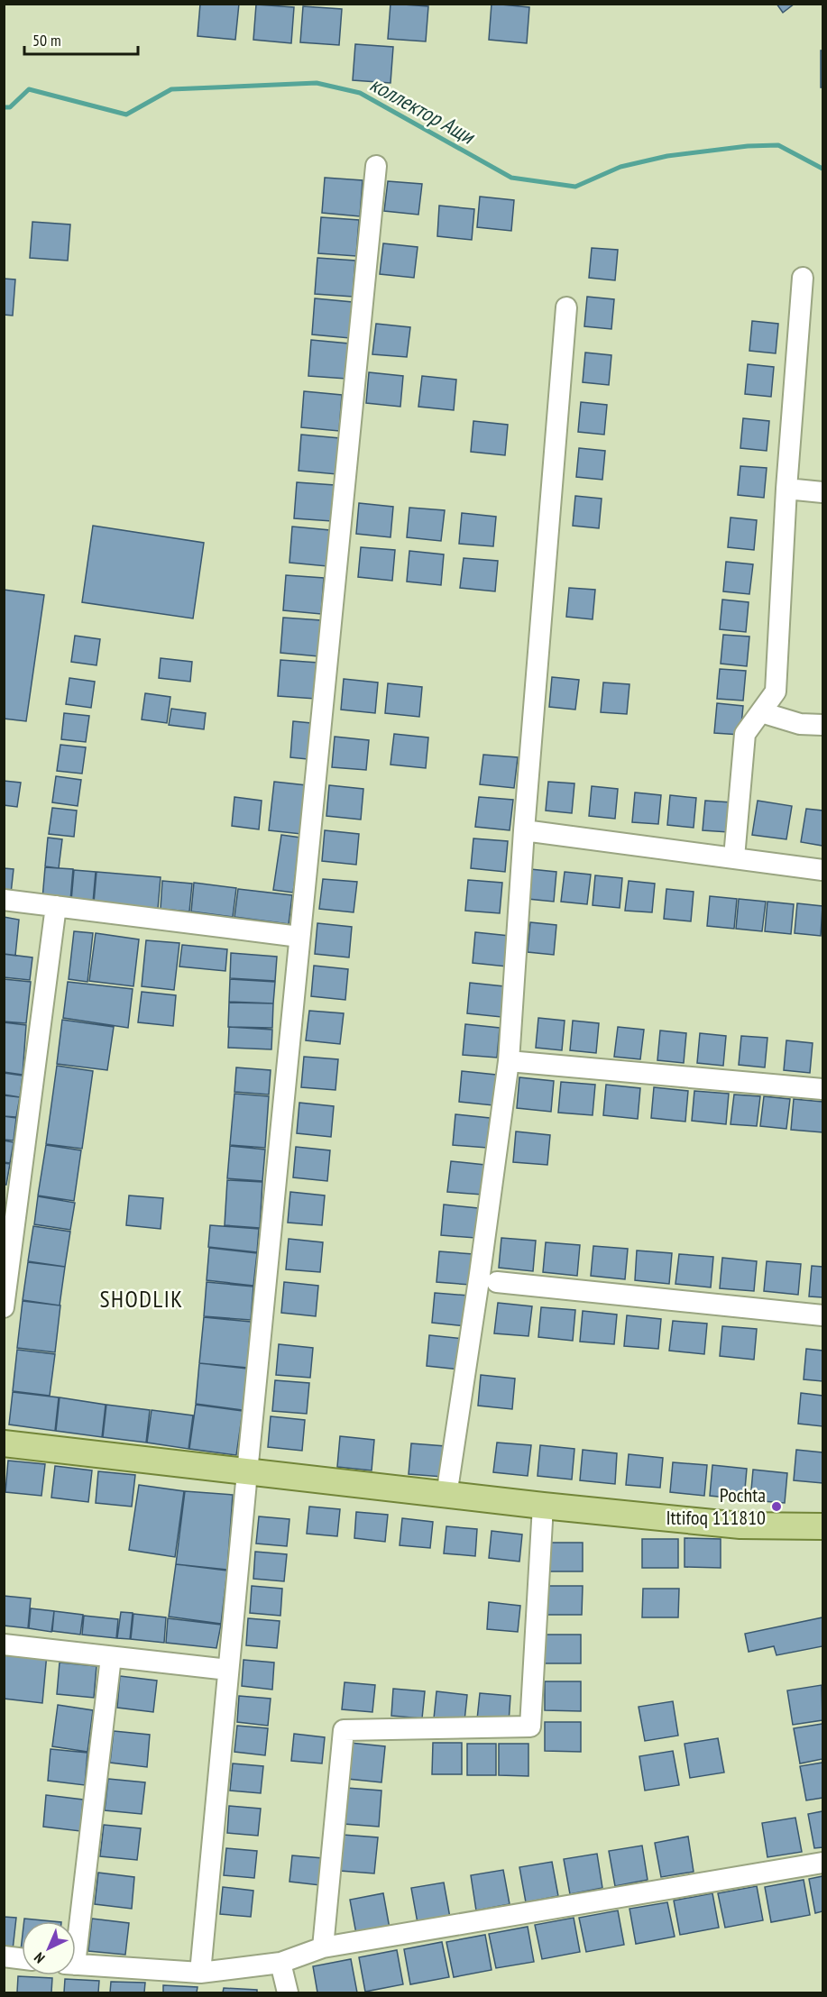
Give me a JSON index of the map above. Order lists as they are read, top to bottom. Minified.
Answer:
{"districts":["SHODLIK"],"water":["коллектор Ащи"],"places":["Pochta Ittifoq 111810"],"scale_bar":"50 m","north":"bottom left"}
